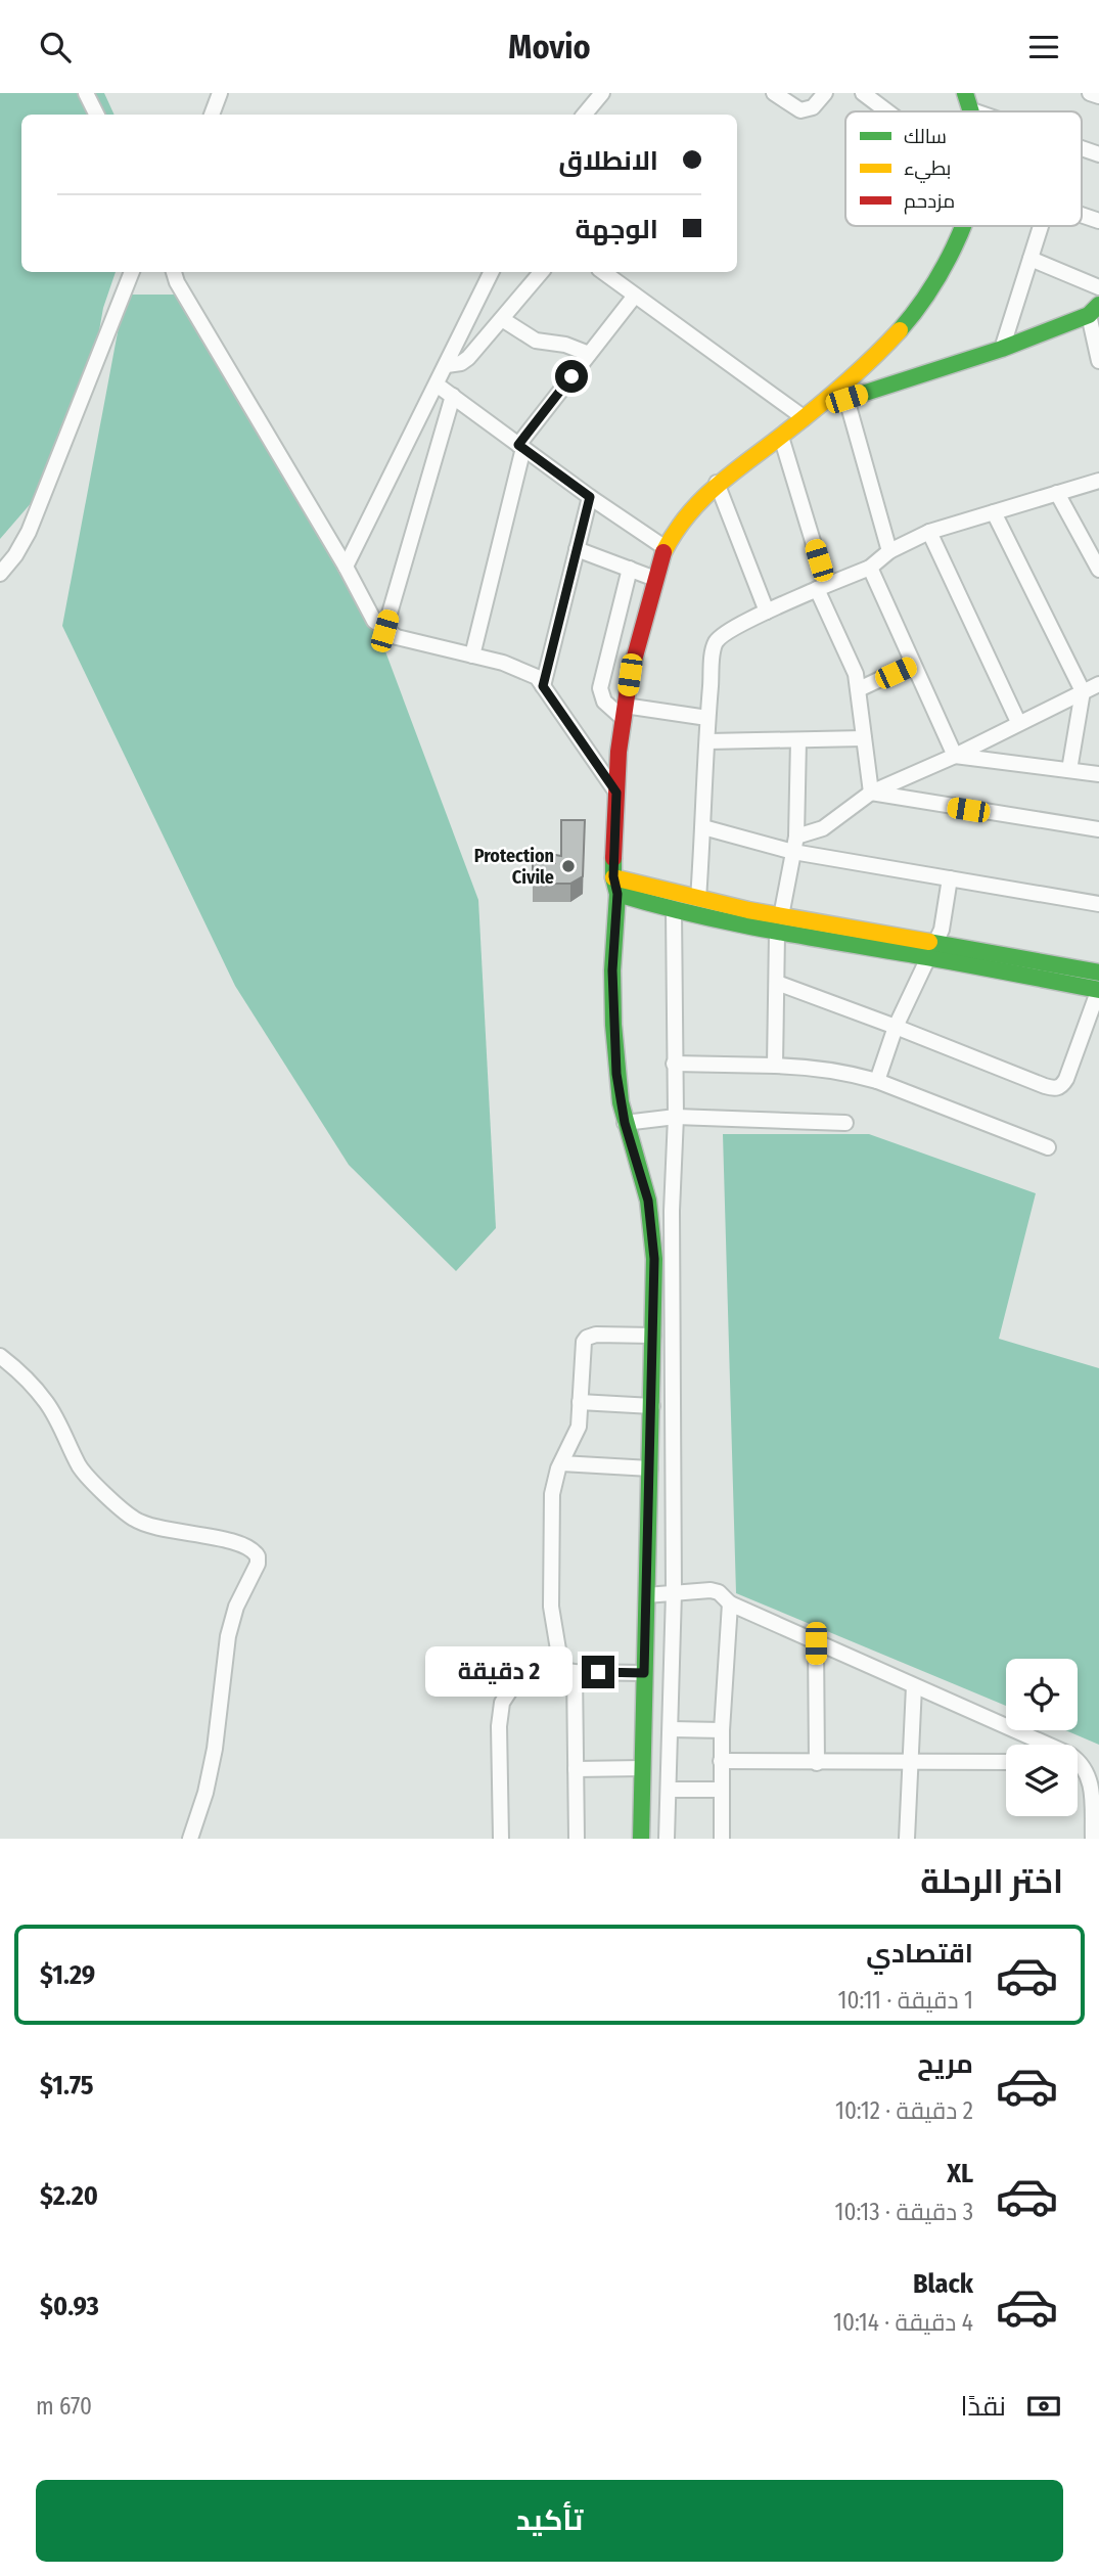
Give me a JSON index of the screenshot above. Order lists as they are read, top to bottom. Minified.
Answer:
{"places":["Protection Civile"],"legend":["سالك","بطيء","مزدحم"],"page":{"header":"Movio","banner":["الانطلاق","الوجهة"],"bubble":"2 دقيقة","heading":"اختر الرحلة","list":[{"name":"اقتصادي","note":"1 دقيقة · 10:11","value":"$1.29"},{"name":"مريح","note":"2 دقيقة · 10:12","value":"$1.75"},{"name":"XL","note":"3 دقيقة · 10:13","value":"$2.20"},{"name":"Black","note":"4 دقيقة · 10:14","value":"$0.93"}],"pay":["نقدًا","670 m"],"buttons":"تأكيد"}}
